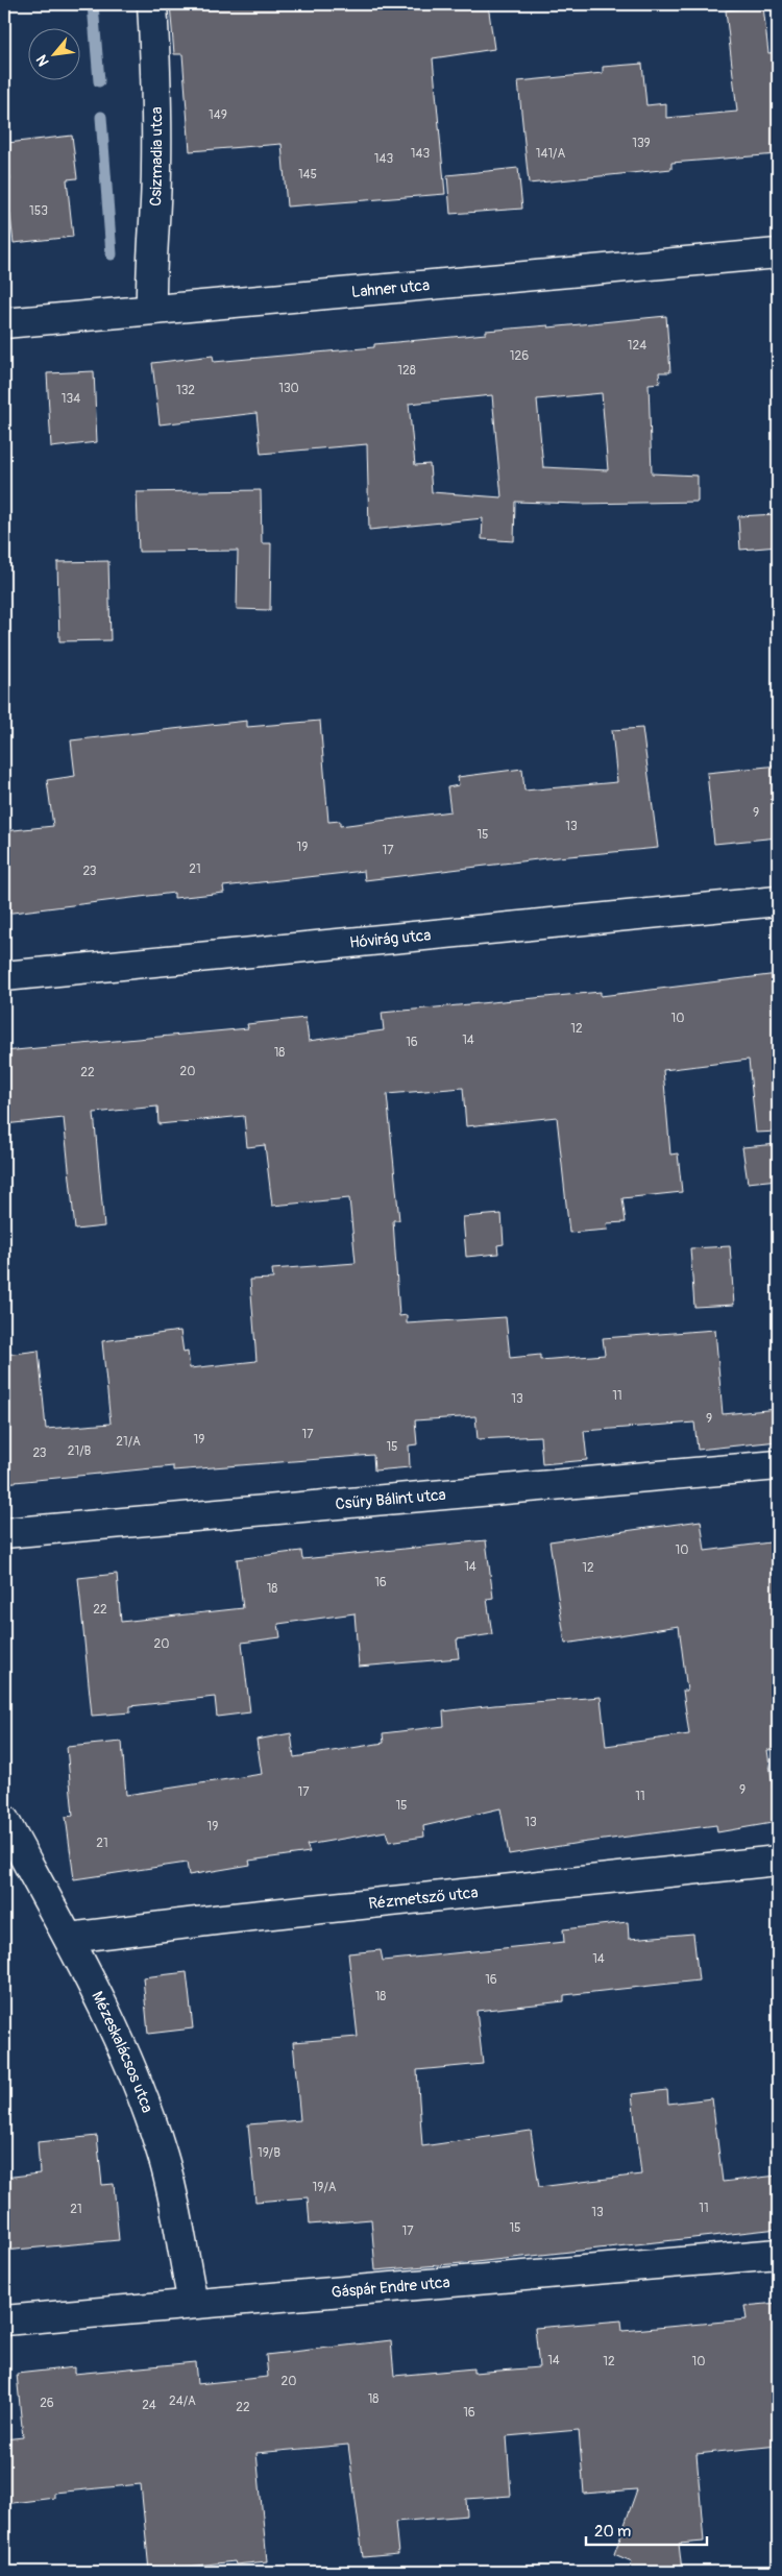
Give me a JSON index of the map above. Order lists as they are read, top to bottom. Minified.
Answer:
{"streets":{"street":["Csizmadia utca","Lahner utca","Hóvirág utca","Csűry Bálint utca","Rézmetsző utca","Mézeskalácsos utca","Gáspár Endre utca"]},"crossings":[["Csizmadia utca","Lahner utca"],["Rézmetsző utca","Mézeskalácsos utca"],["Mézeskalácsos utca","Gáspár Endre utca"]],"house_numbers":["149","139","143","141/A","143","145","153","124","126","128","130","132","134","9","13","15","19","17","21","23","10","12","14","16","18","20","22","11","13","9","17","19","21/A","15","21/B","23","10","14","12","16","18","22","20","9","17","11","15","13","19","21","14","16","18","19/B","19/A","11","21","13","15","17","14","12","10","20","18","24/A","26","24","22","16"],"scale_bar":"20 m","north":"bottom left"}
